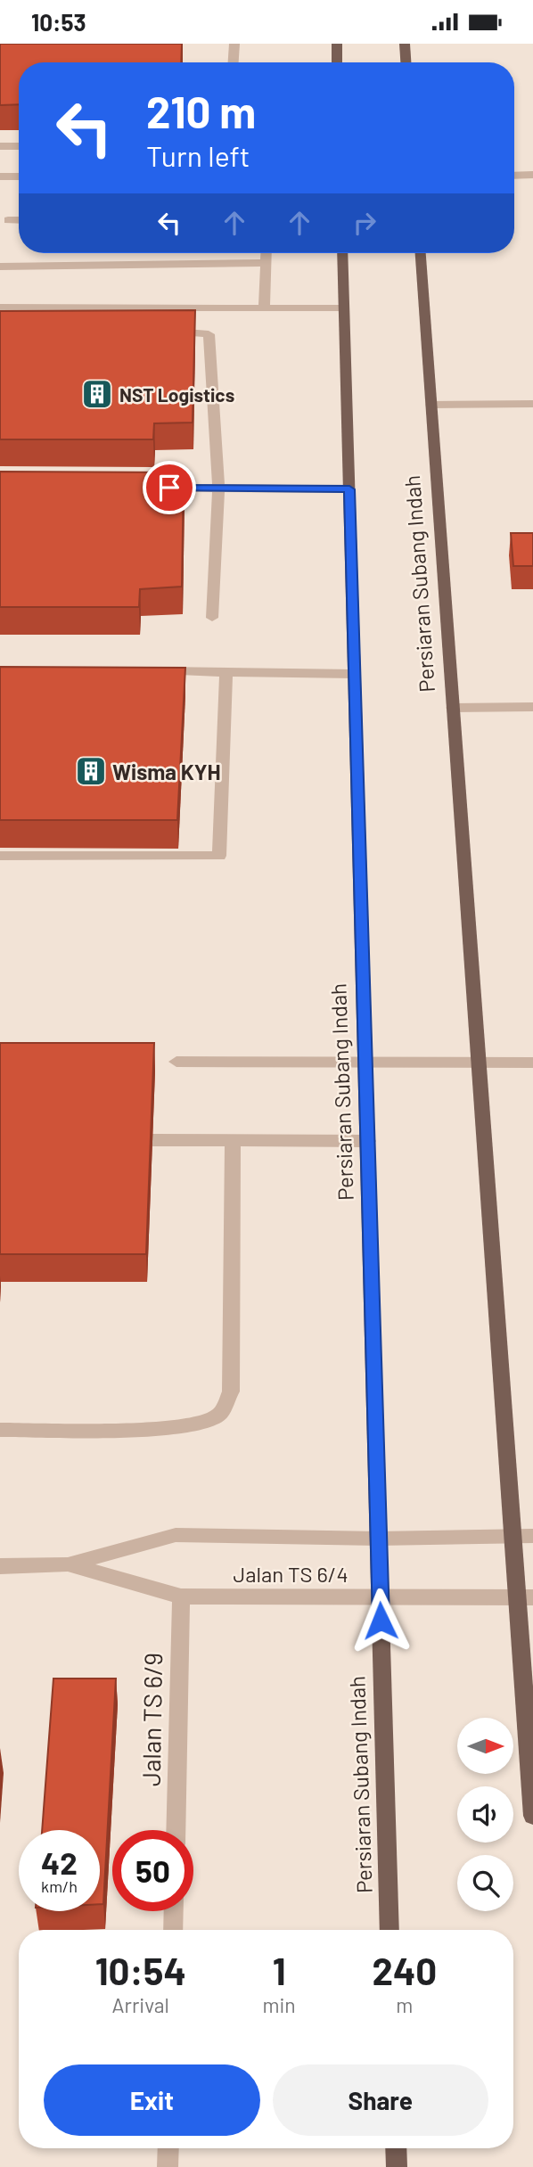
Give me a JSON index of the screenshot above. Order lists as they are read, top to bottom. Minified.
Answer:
{"streets":{"main road":["Persiaran Subang Indah"],"street":["Jalan TS 6/4","Jalan TS 6/9"]},"crossings":[["Persiaran Subang Indah","Jalan TS 6/4"],["Jalan TS 6/4","Jalan TS 6/9"]],"places":{"building":["NST Logistics","Wisma KYH"]},"north":"right","page":{"status":"10:53","turn":["210 m","Turn left"],"speed":"42 km/h","limit":"50","eta":["10:54","Arrival","1","min","240","m"],"buttons":["Exit","Share"]}}
